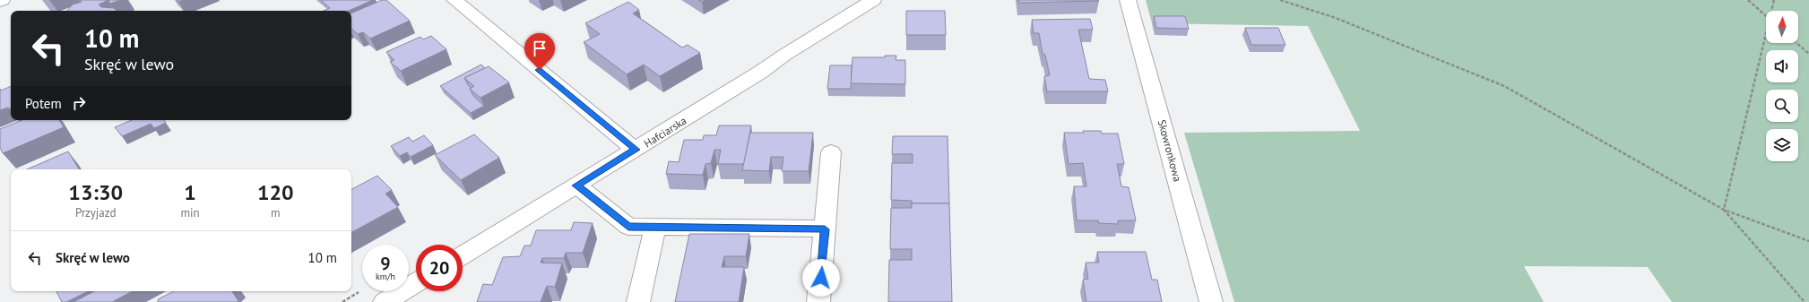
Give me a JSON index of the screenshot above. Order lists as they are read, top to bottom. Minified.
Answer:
{"streets":{"street":["Hafciarska","Skowronkowa"]},"north":"top","page":{"turn":["10 m","Skręć w lewo"],"then":"Potem","eta":["13:30","Przyjazd","1","min","120","m"],"list":[{"name":"Skręć w lewo","value":"10 m"}],"speed":"9 km/h","limit":"20"}}
